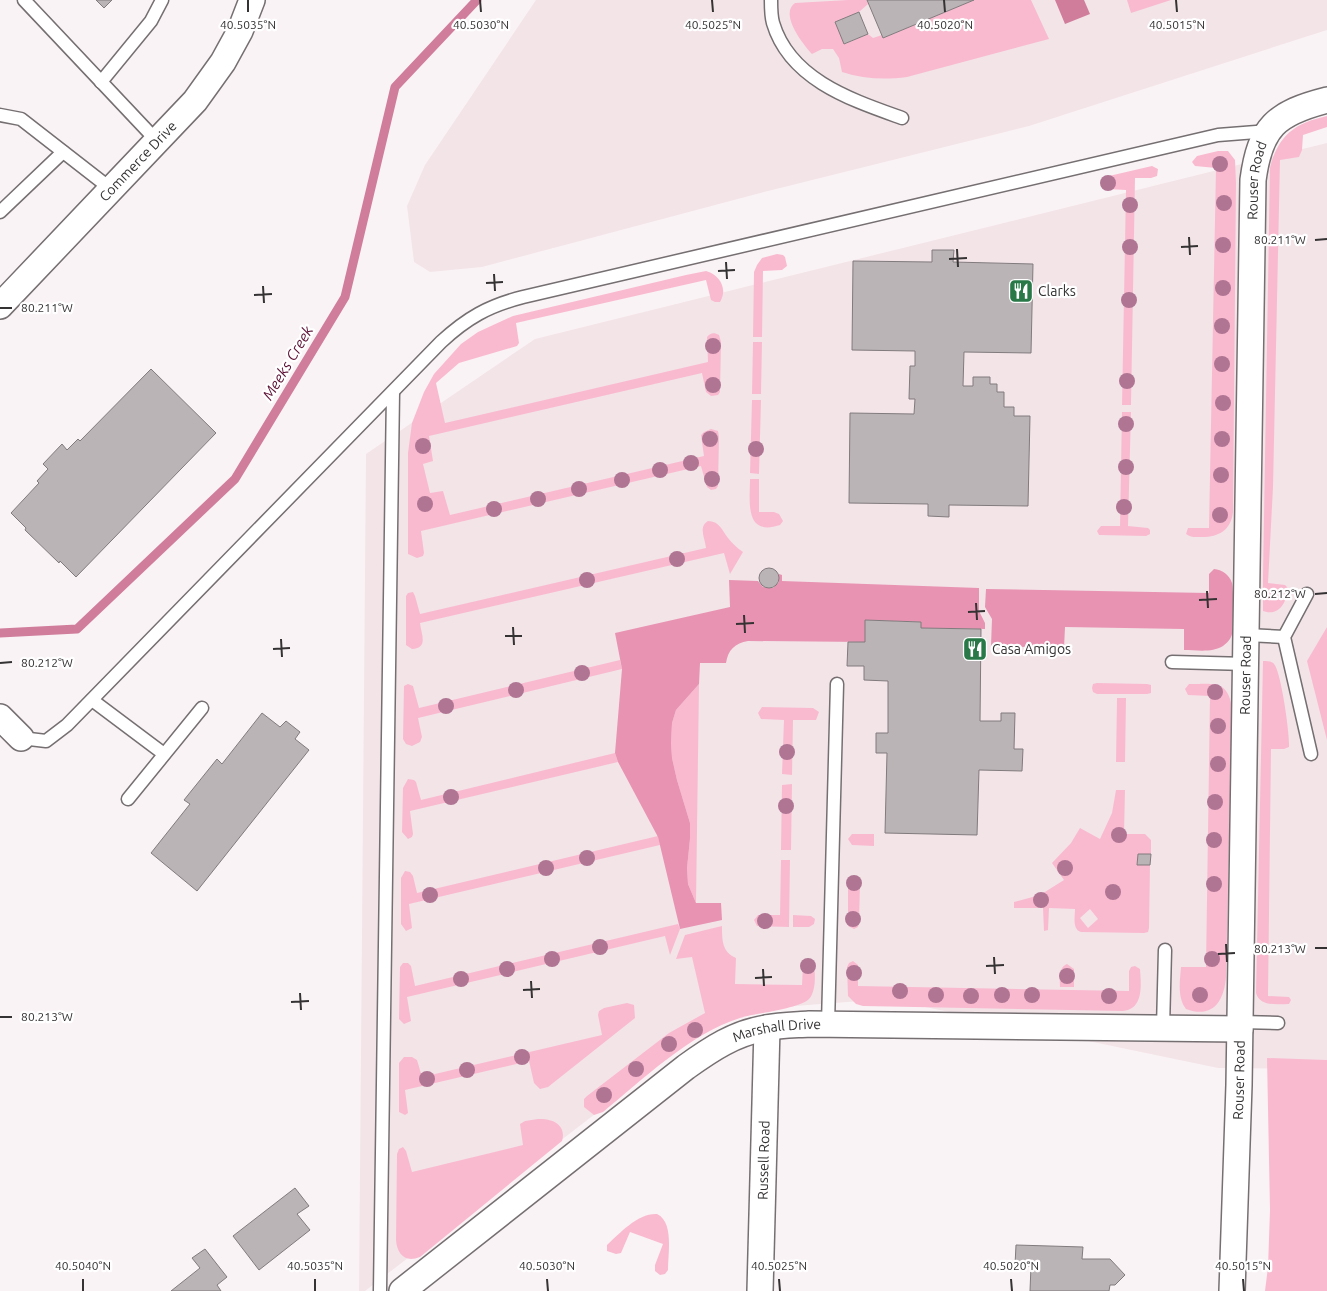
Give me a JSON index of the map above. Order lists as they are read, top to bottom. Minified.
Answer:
{"streets":{"street":["Commerce Drive","Rouser Road","Marshall Drive","Russell Road"]},"crossings":[["Rouser Road","Marshall Drive"],["Marshall Drive","Russell Road"]],"water":["Meeks Creek"],"places":{"restaurant":["Clarks","Casa Amigos"]},"coordinates":["40.5035°N","40.5030°N","40.5025°N","40.5020°N","40.5015°N","80.211°W","80.212°W","80.213°W","40.5040°N"]}
